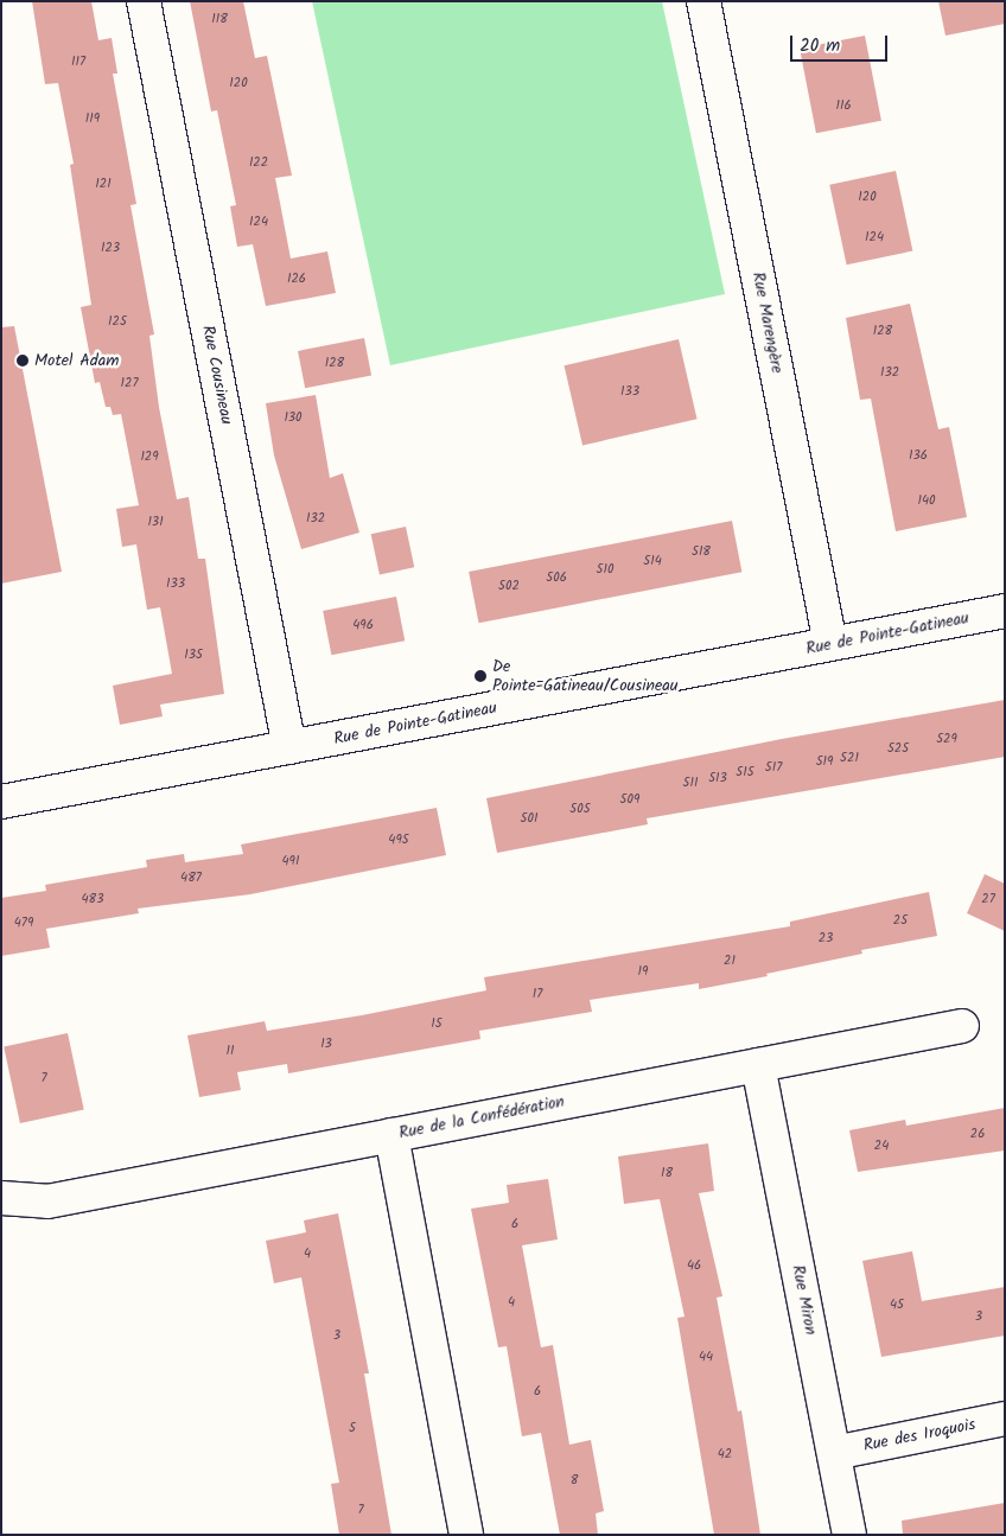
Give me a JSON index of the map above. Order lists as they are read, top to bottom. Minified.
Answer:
{"streets":{"street":["Rue Marengère","Rue Cousineau","Rue de Pointe-Gatineau","Rue de la Confédération","Rue Miron","Rue des Iroquois"]},"crossings":[["Rue Marengère","Rue de Pointe-Gatineau"],["Rue Cousineau","Rue de Pointe-Gatineau"],["Rue de la Confédération","Rue Miron"],["Rue Miron","Rue des Iroquois"]],"places":["Motel Adam","De Pointe-Gatineau/Cousineau"],"house_numbers":["118","117","120","116","119","122","121","120","124","124","123","126","125","128","128","132","127","133","130","136","129","140","132","131","518","514","510","506","133","502","496","135","529","525","521","519","517","515","513","511","509","505","501","495","491","487","483","27","25","479","23","21","19","17","15","13","11","7","26","24","18","6","4","46","4","45","3","3","44","6","5","42","8","7"],"scale_bar":"20 m"}
